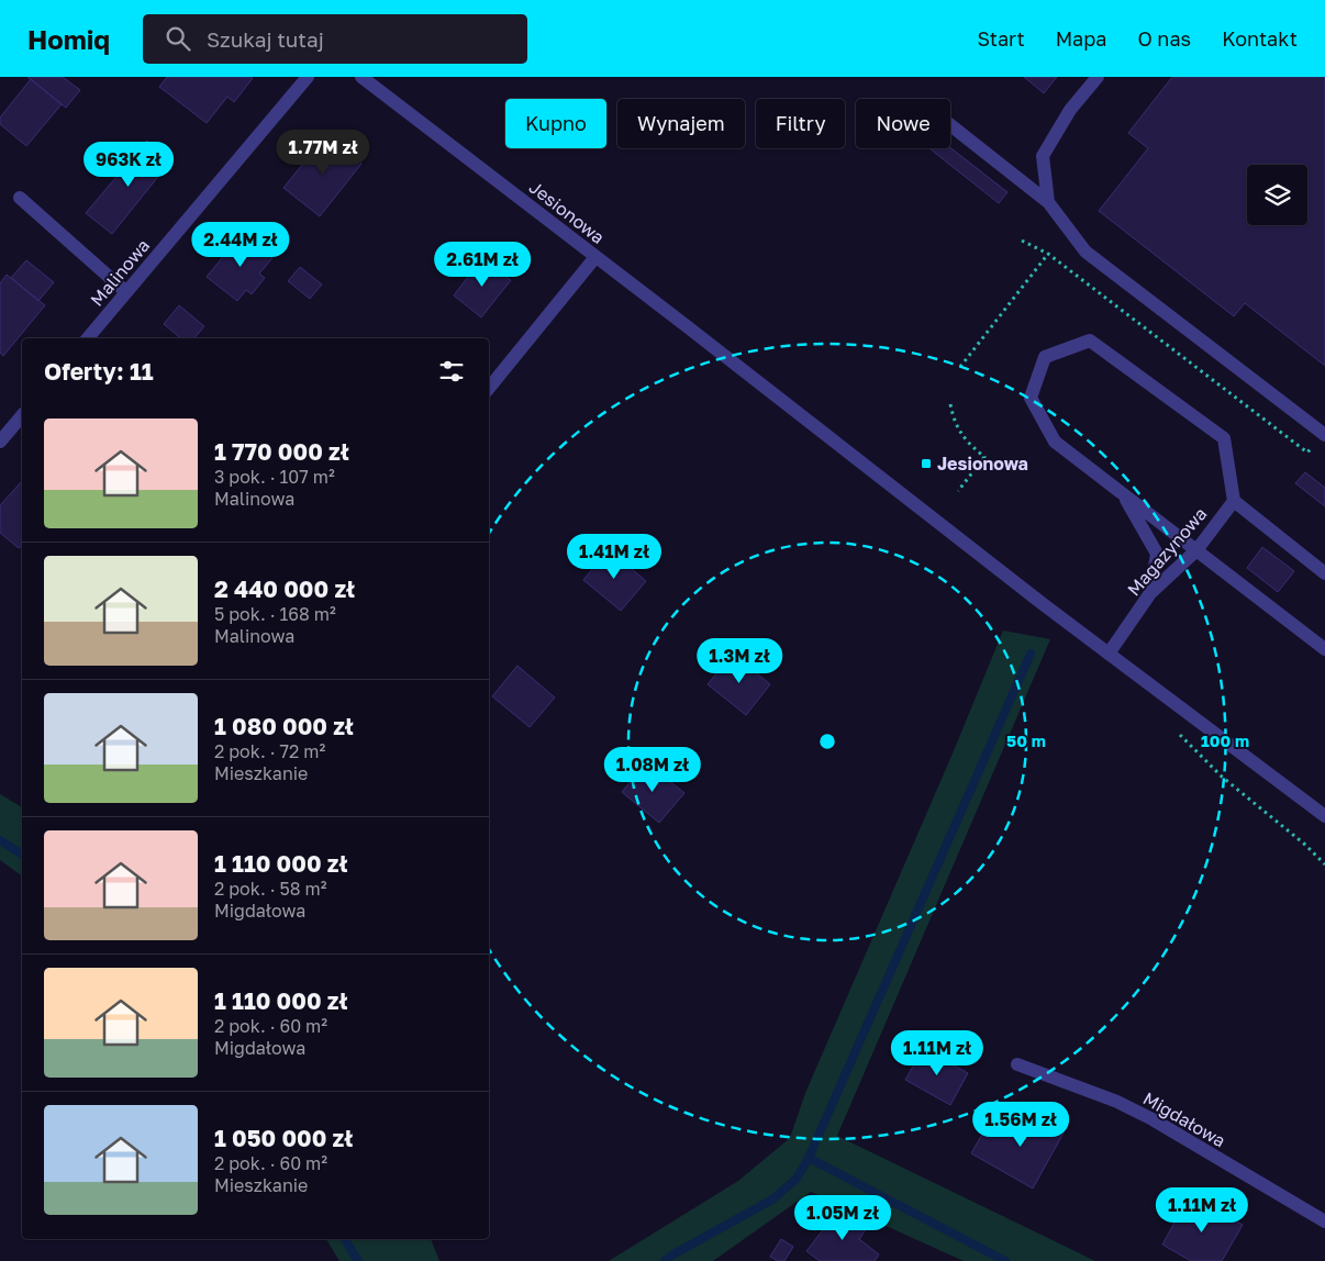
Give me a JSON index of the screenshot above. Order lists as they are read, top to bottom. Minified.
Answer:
{"streets":{"street":["Jesionowa","Malinowa","Magazynowa","Migdałowa"]},"crossings":[["Jesionowa","Magazynowa"]],"places":{"transit":["Jesionowa"]},"page":{"header":"Homiq","search":"Szukaj tutaj","nav":["Start","Mapa","O nas","Kontakt"],"chip":["Kupno","Wynajem","Filtry","Nowe"],"price":["1.77M zł","963K zł","2.44M zł","2.61M zł","1.41M zł","1.3M zł","1.08M zł","1.11M zł","1.56M zł","1.11M zł","1.05M zł"],"heading":"Oferty: 11","list":[{"name":"1 770 000 zł","note":"3 pok. · 107 m² · Malinowa"},{"name":"2 440 000 zł","note":"5 pok. · 168 m² · Malinowa"},{"name":"1 080 000 zł","note":"2 pok. · 72 m² · Mieszkanie"},{"name":"1 110 000 zł","note":"2 pok. · 58 m² · Migdałowa"},{"name":"1 110 000 zł","note":"2 pok. · 60 m² · Migdałowa"},{"name":"1 050 000 zł","note":"2 pok. · 60 m² · Mieszkanie"}]},"rings":["50 m","100 m"]}
